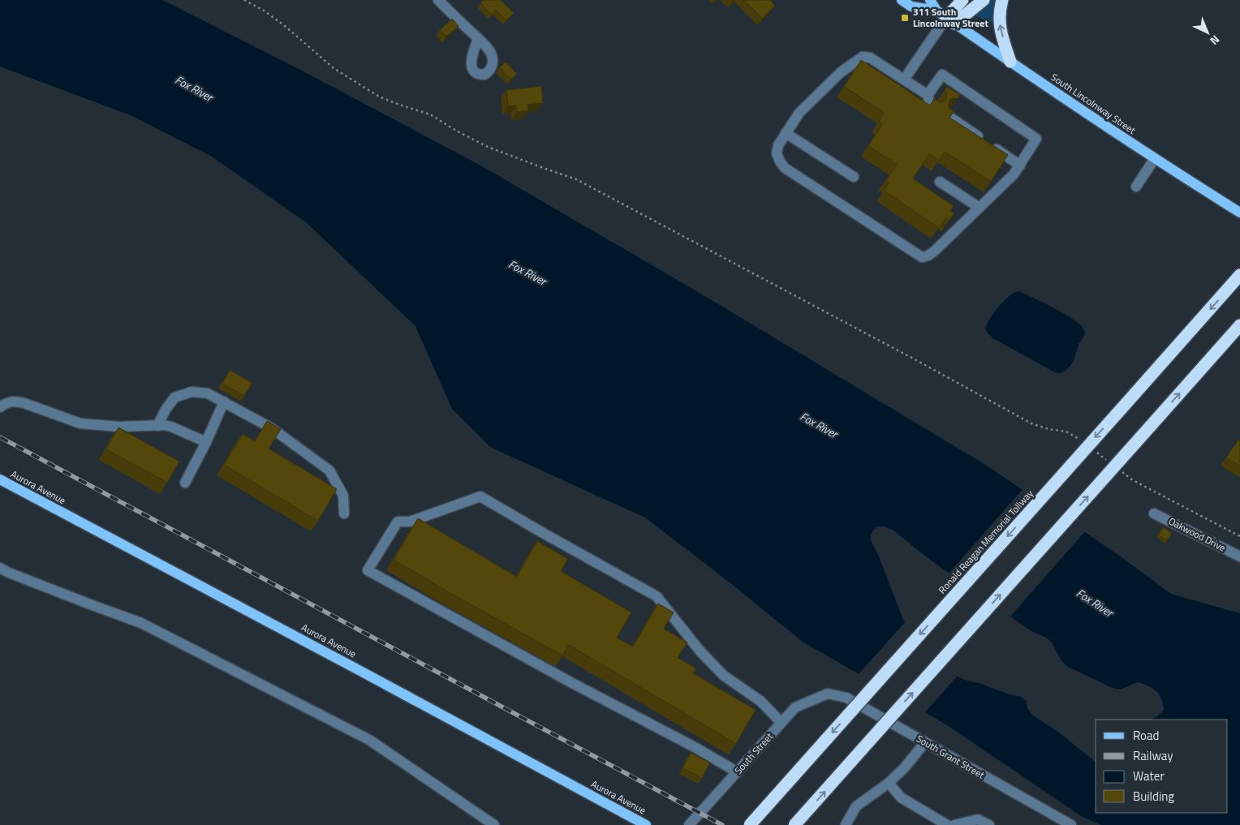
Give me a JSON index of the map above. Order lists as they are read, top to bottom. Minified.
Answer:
{"streets":{"highway":["Ronald Reagan Memorial Tollway"],"main road":["South Lincolnway Street","Aurora Avenue"],"street":["Oakwood Drive","South Street","South Grant Street"]},"crossings":[["South Street","South Grant Street"]],"water":["Fox River"],"places":{"transit":["311 South Lincolnway Street"]},"legend":["Road","Railway","Water","Building"],"north":"bottom right"}
